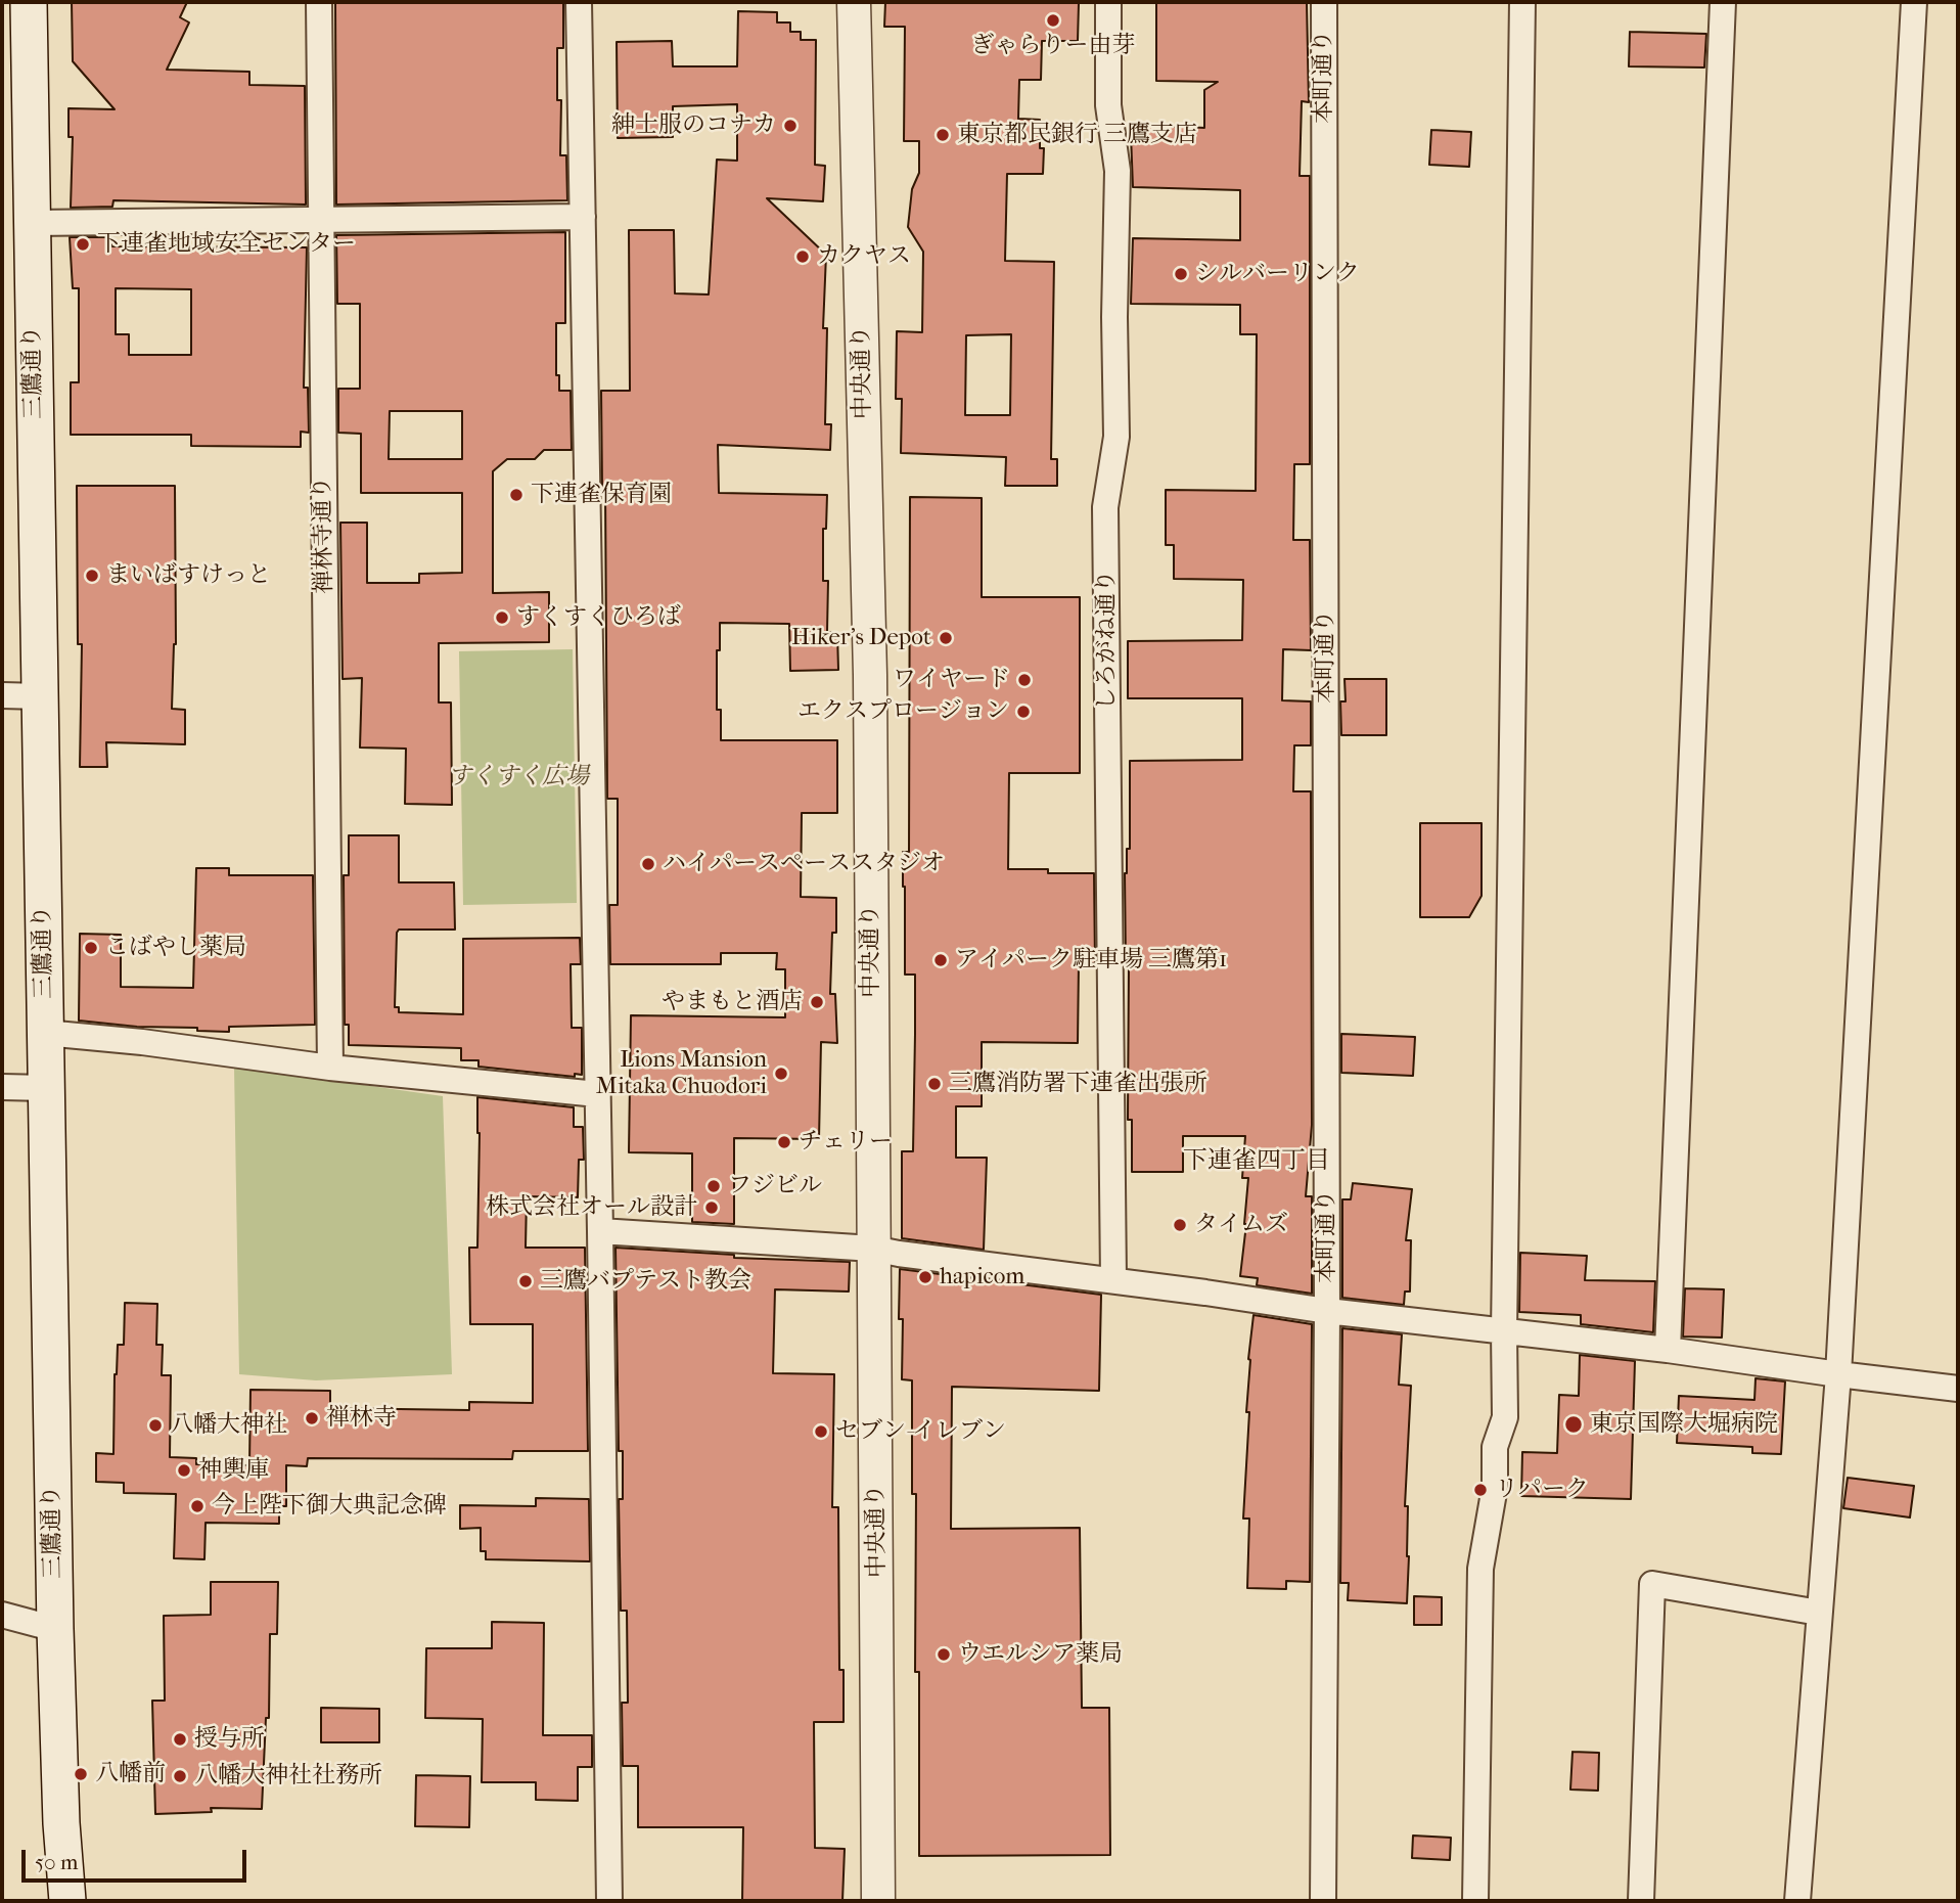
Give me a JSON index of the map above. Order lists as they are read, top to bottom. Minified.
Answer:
{"streets":{"main road":["三鷹通り"],"street":["本町通り","中央通り","禅林寺通り","しろがね通り"]},"districts":["下連雀四丁目"],"parks":["すくすく広場"],"places":["ぎゃらりー由芽","紳士服のコナカ","東京都民銀行 三鷹支店","下連雀地域安全センター","カクヤス","シルバーリンク","下連雀保育園","まいばすけっと","すくすくひろば","Hiker's Depot","ワイヤード","エクスプロージョン","ハイパースペーススタジオ","こばやし薬局","アイパーク駐車場 三鷹第1","やまもと酒店","Lions Mansion Mitaka Chuodori","三鷹消防署下連雀出張所","チェリー","フジビル","株式会社オール設計","タイムズ","hapicom","三鷹バプテスト教会","禅林寺","東京国際大堀病院","八幡大神社","セブン-イレブン","神輿庫","リパーク","今上陛下御大典記念碑","ウエルシア薬局","授与所","八幡前","八幡大神社社務所"],"scale_bar":"50 m"}
